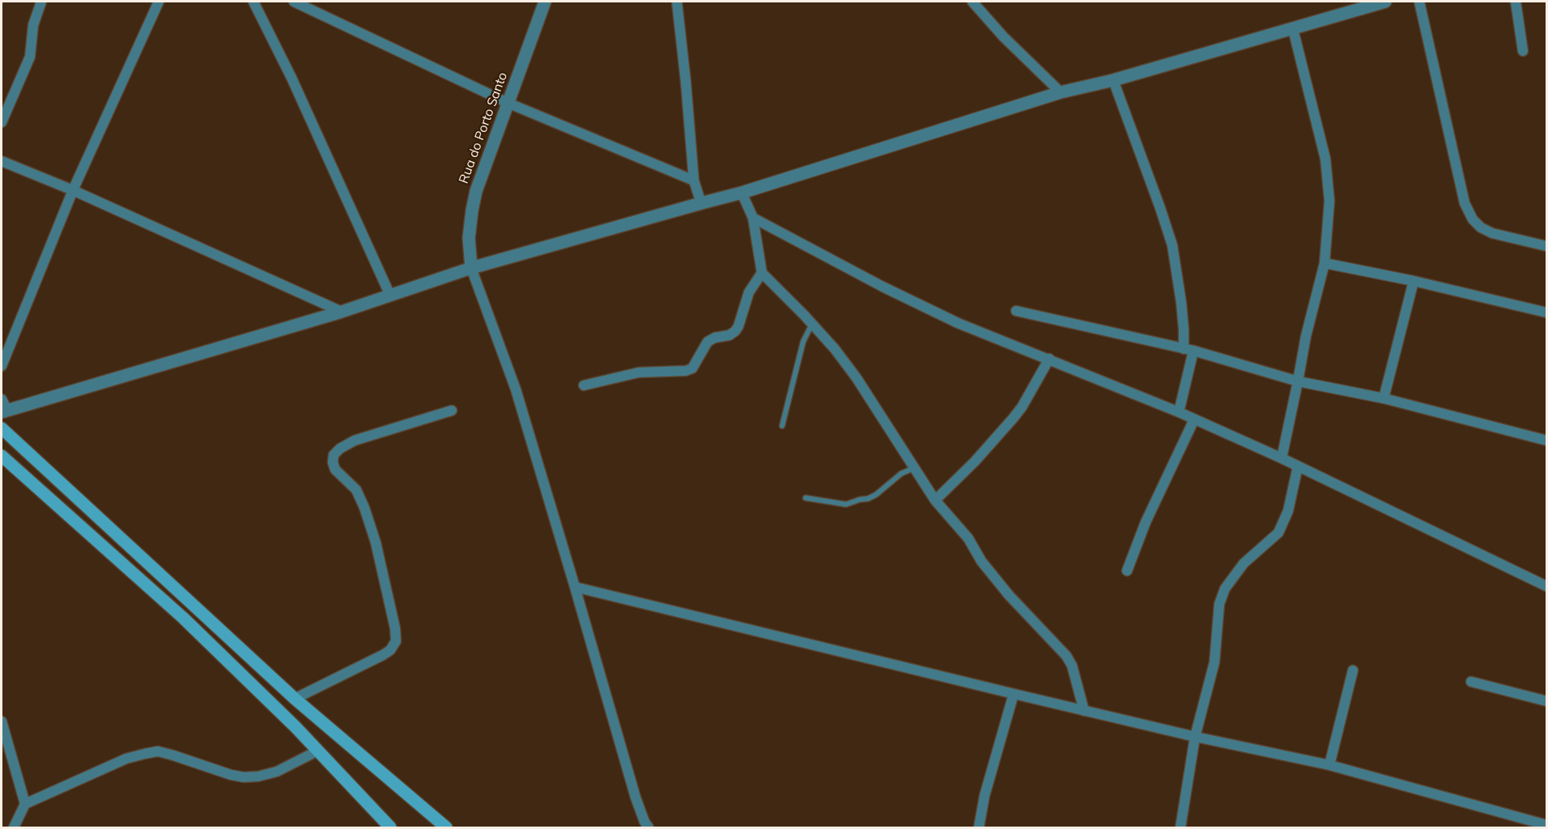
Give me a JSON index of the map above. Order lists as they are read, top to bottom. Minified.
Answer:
{"streets":{"street":["Rua do Porto Santo"]}}
